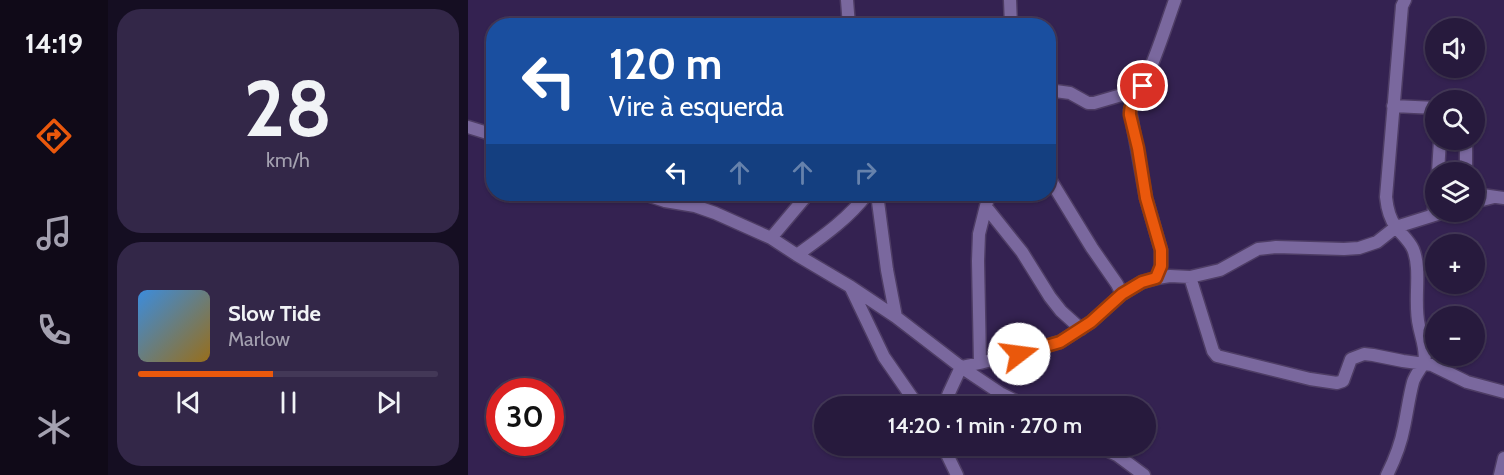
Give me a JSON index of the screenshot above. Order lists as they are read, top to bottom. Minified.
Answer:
{"page":{"tabs":"14:19","tile":["28","km/h"],"map_buttons":["+","−"],"turn":["120 m","Vire à esquerda"],"song":["Slow Tide","Marlow"],"limit":"30","trip":"14:20 · 1 min · 270 m"}}
